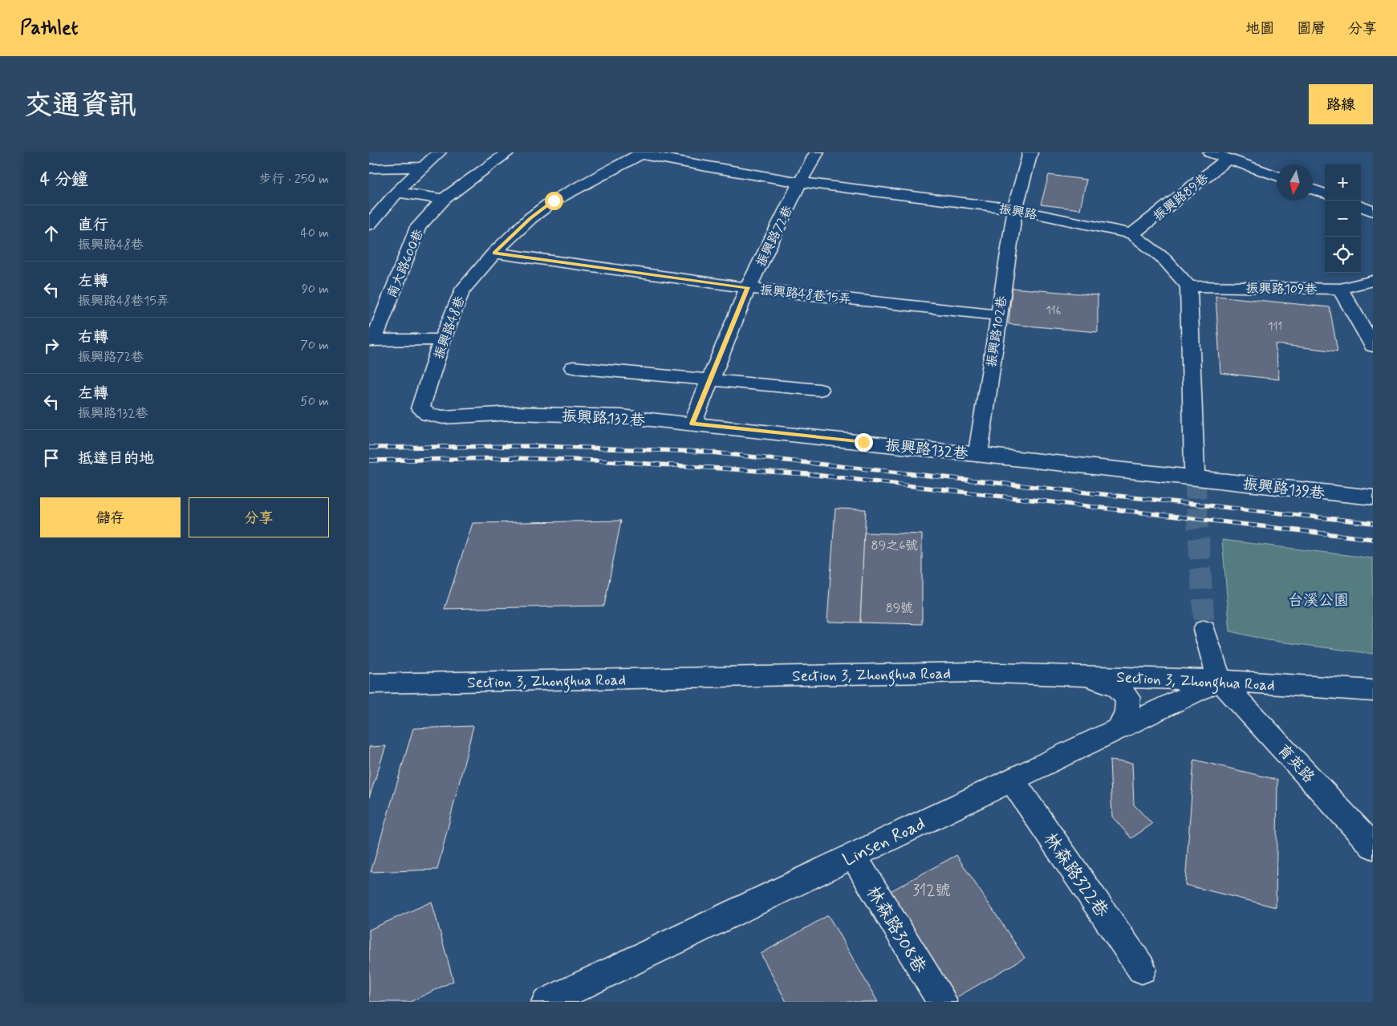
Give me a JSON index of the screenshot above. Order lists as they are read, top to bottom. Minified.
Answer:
{"streets":{"street":["振興路89巷","振興路","振興路72巷","南大路600巷","振興路109巷","振興路48巷15弄","振興路48巷","振興路102巷","振興路132巷","振興路139巷","Section 3, Zhonghua Road","育英路","Linsen Road","林森路322巷","林森路308巷"]},"crossings":[["振興路89巷","振興路"],["振興路","振興路72巷"],["振興路","振興路109巷"],["振興路","振興路48巷"],["振興路","振興路102巷"],["振興路72巷","振興路48巷15弄"],["振興路72巷","振興路132巷"],["南大路600巷","振興路48巷"],["振興路48巷15弄","振興路48巷"],["振興路48巷15弄","振興路102巷"],["振興路48巷","振興路132巷"],["振興路102巷","振興路132巷"],["振興路132巷","振興路139巷"],["Section 3, Zhonghua Road","育英路"],["Section 3, Zhonghua Road","Linsen Road"],["育英路","Linsen Road"],["Linsen Road","林森路322巷"],["Linsen Road","林森路308巷"]],"parks":["台溪公園"],"house_numbers":["116","111","89之6號","89號","312號"],"north":"bottom","page":{"header":"Pathlet","nav":["地圖","圖層","分享"],"buttons":["路線",["儲存","分享"]],"title":"交通資訊","heading":["4 分鐘","步行 · 250 m"],"map_buttons":["+","−"],"list":[["直行","振興路48巷","40 m"],["左轉","振興路48巷15弄","90 m"],["右轉","振興路72巷","70 m"],["左轉","振興路132巷","50 m"],"抵達目的地"]}}
